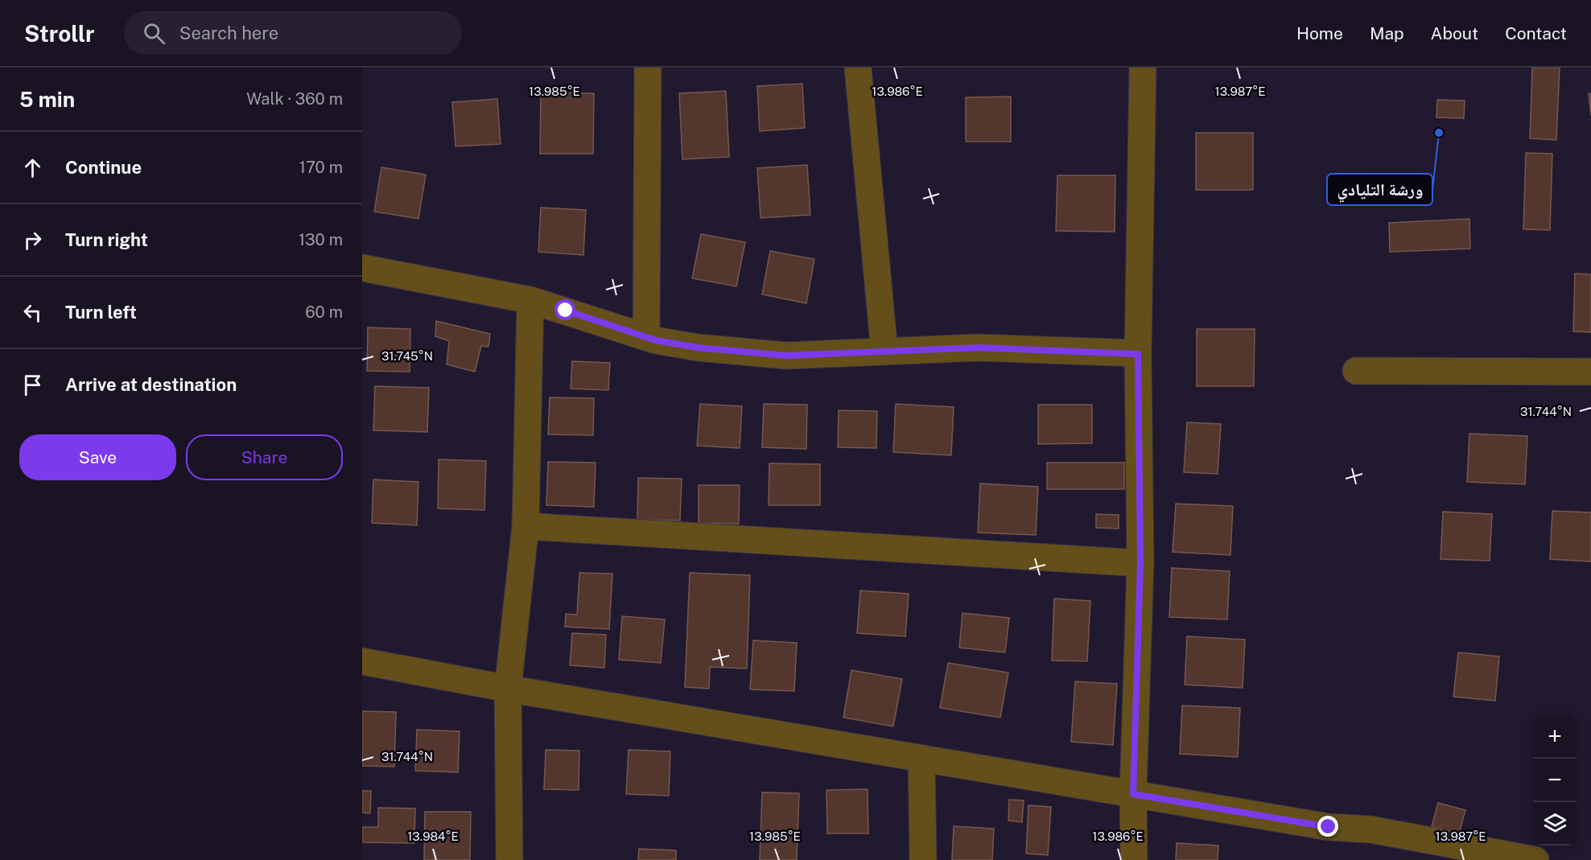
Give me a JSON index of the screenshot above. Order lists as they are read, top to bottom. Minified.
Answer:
{"places":["ورشة التليادي"],"page":{"header":"Strollr","search":"Search here","nav":["Home","Map","About","Contact"],"heading":["5 min","Walk · 360 m"],"list":[["Continue","170 m"],["Turn right","130 m"],["Turn left","60 m"],"Arrive at destination"],"buttons":["Save","Share"],"map_buttons":["+","−"]},"coordinates":["13.985°E","13.986°E","13.987°E","31.745°N","31.744°N","13.984°E"]}
